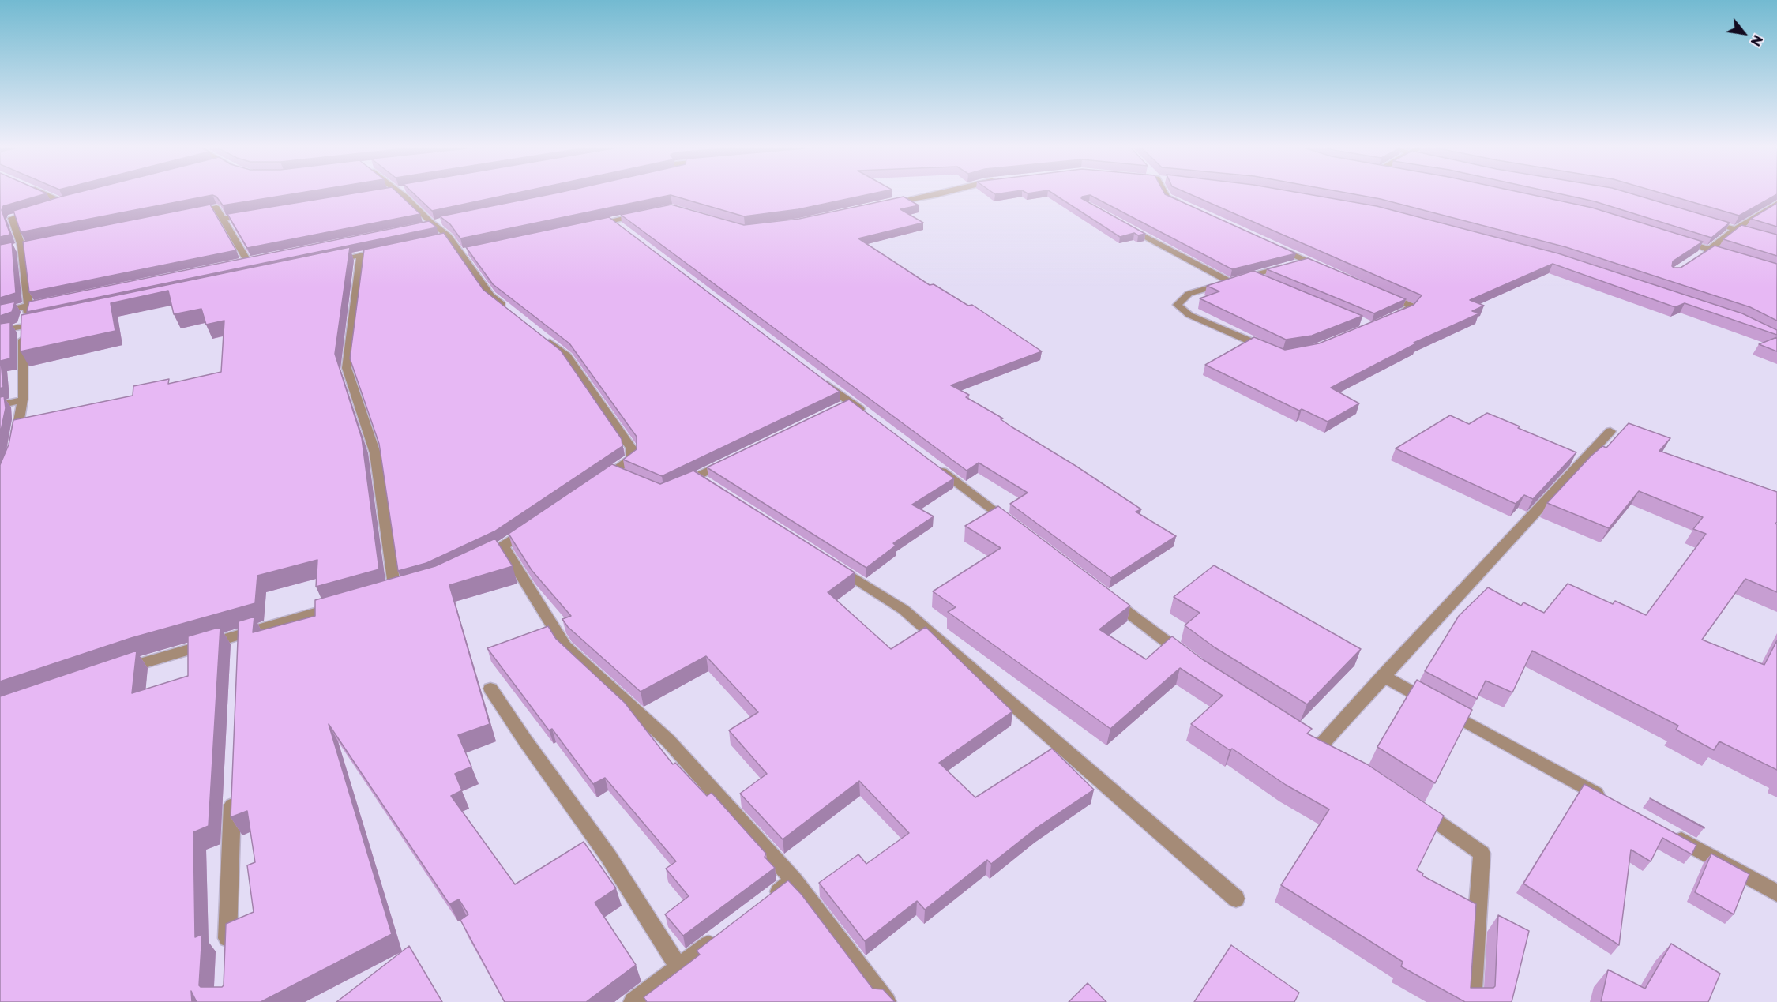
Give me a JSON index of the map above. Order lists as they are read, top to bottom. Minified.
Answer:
{"north":"bottom right"}
